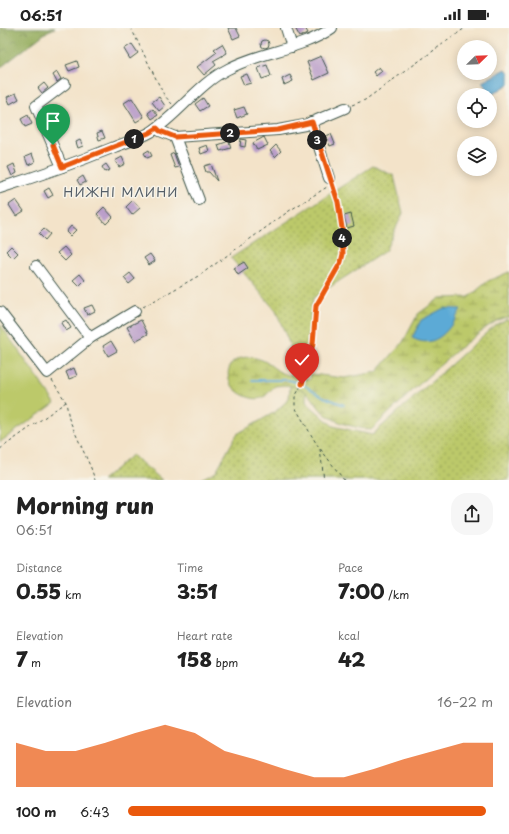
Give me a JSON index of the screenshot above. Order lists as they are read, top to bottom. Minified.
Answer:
{"districts":["НИЖНІ МЛИНИ"],"north":"top right","page":{"status":"06:51","pins":["2","1","3","4"],"heading":["Morning run","06:51"],"stats":[["Distance","0.55 km"],["Time","3:51"],["Pace","7:00 /km"],["Elevation","7 m"],["Heart rate","158 bpm"],["kcal","42"]],"chart":["Elevation","16–22 m"],"list":[{"name":"100 m","note":"6:43"}]}}
